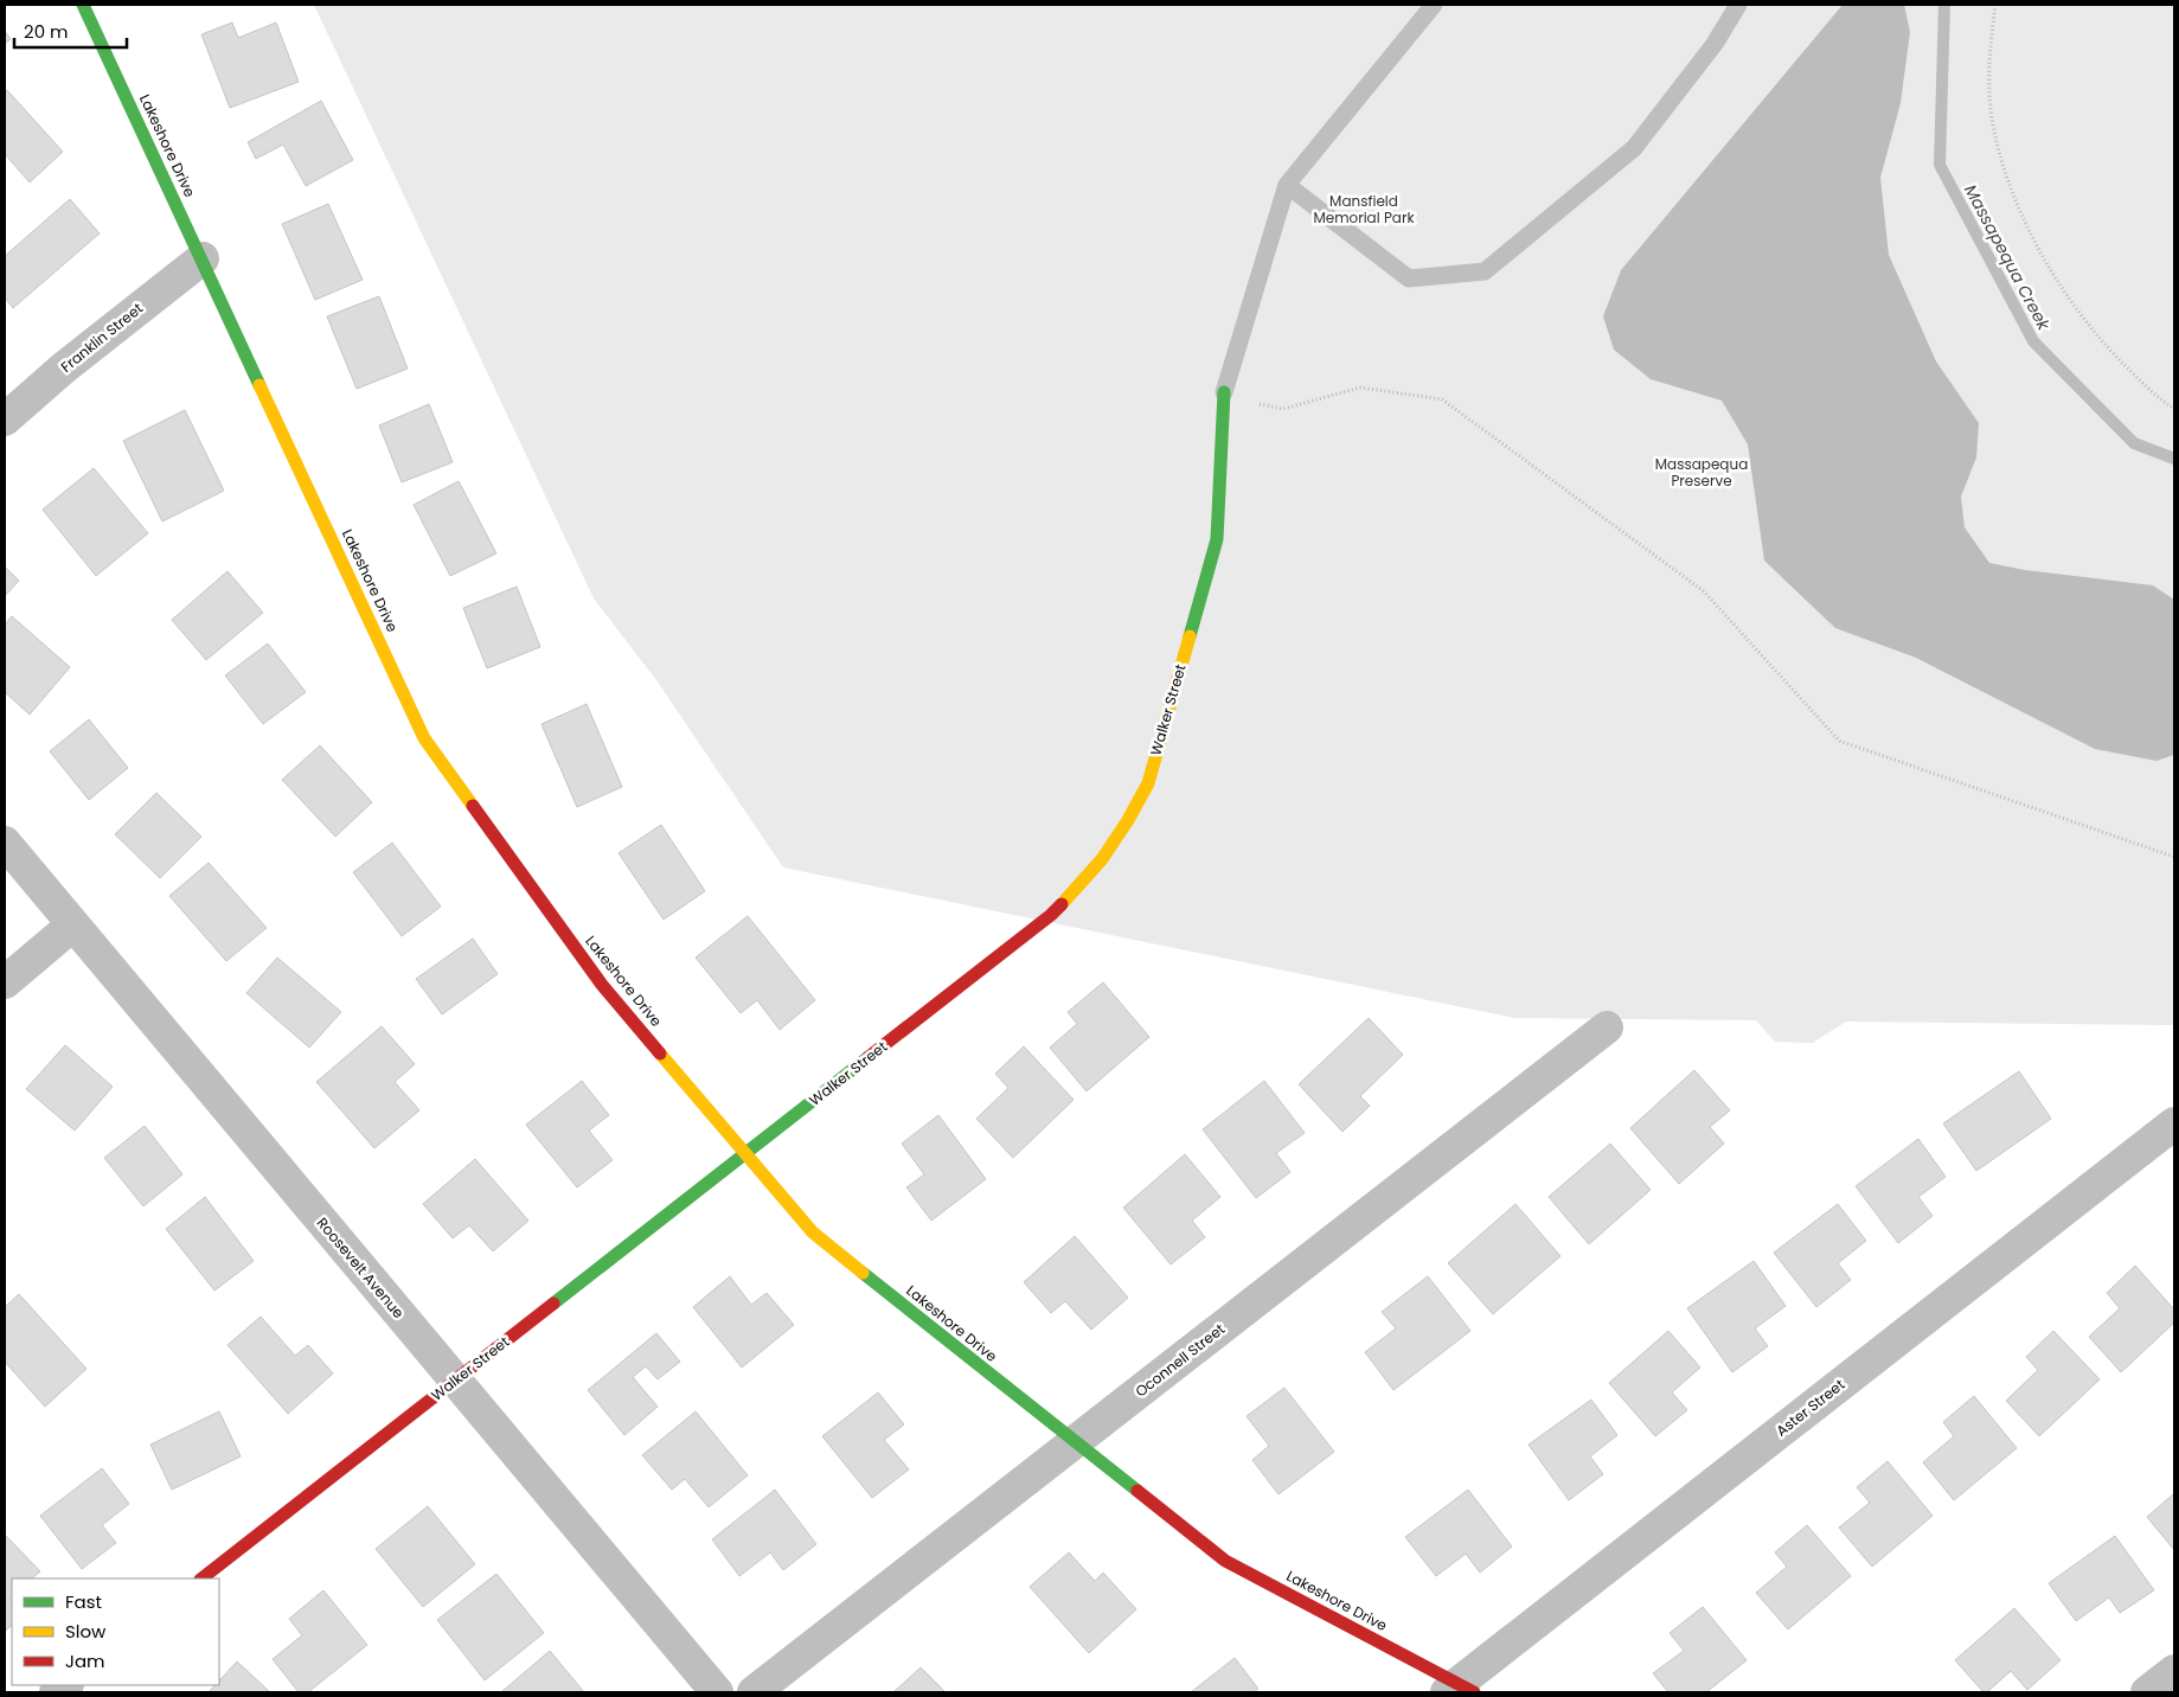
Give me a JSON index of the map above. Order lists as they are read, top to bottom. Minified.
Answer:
{"streets":{"street":["Lakeshore Drive","Franklin Street","Walker Street","Roosevelt Avenue","Oconnell Street","Aster Street"]},"crossings":[["Lakeshore Drive","Franklin Street"],["Lakeshore Drive","Walker Street"],["Lakeshore Drive","Oconnell Street"],["Lakeshore Drive","Aster Street"],["Walker Street","Roosevelt Avenue"]],"water":["Massapequa Creek"],"parks":["Mansfield Memorial Park","Massapequa Preserve"],"legend":["Fast","Slow","Jam"],"scale_bar":"20 m"}
